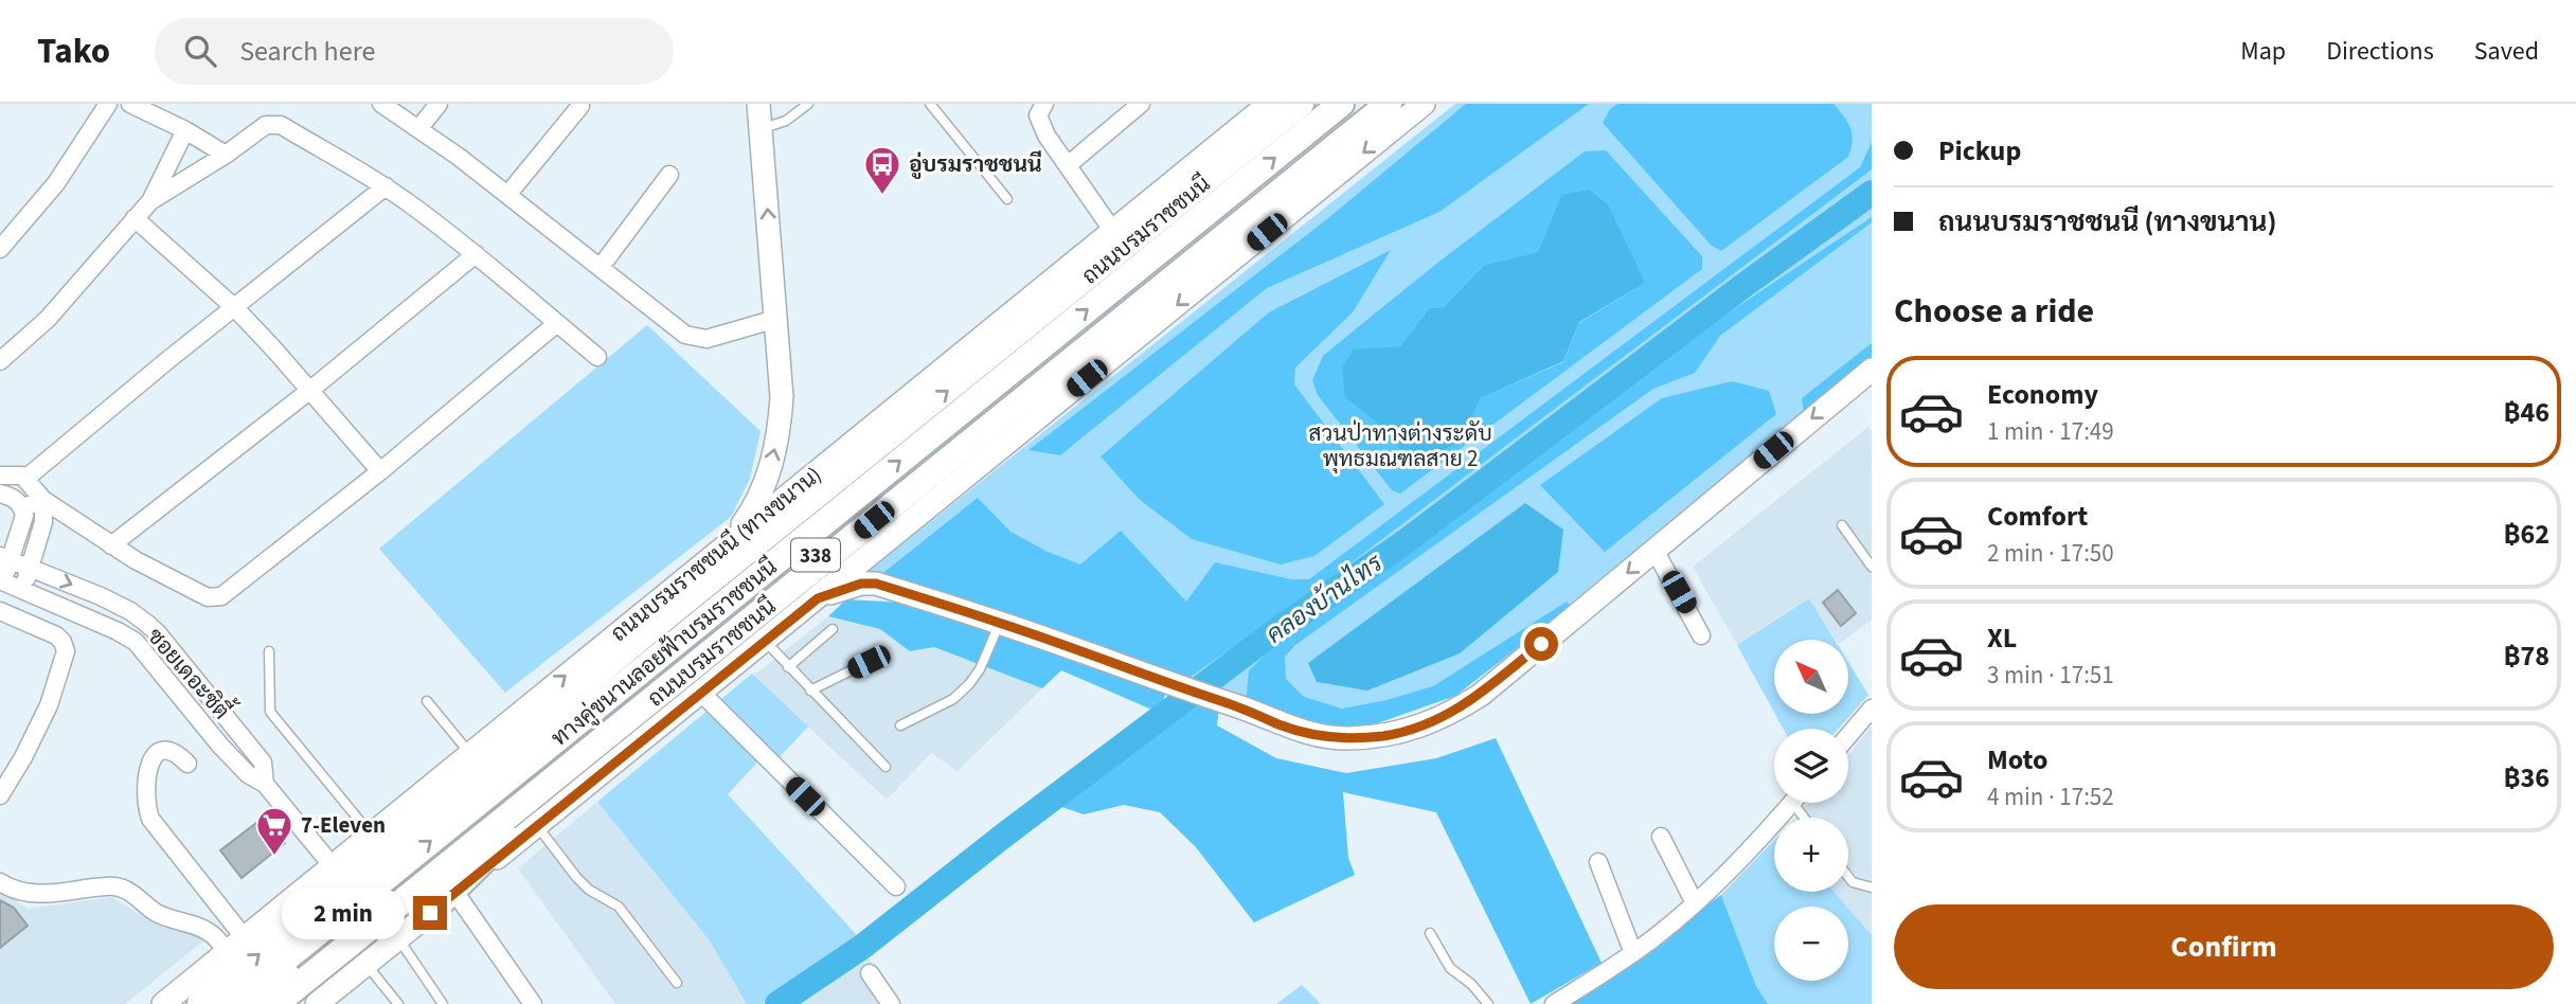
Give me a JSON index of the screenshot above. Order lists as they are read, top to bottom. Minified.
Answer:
{"streets":{"main road":["ถนนบรมราชชนนี","ถนนบรมราชชนนี (ทางขนาน)","338","ทางคู่ขนานลอยฟ้าบรมราชชนนี"],"street":["ซอยเดอะซิตี้"]},"crossings":[["ถนนบรมราชชนนี (ทางขนาน)","ซอยเดอะซิตี้"]],"water":["คลองบ้านไทร"],"parks":["สวนป่าทางต่างระดับ พุทธมณฑลสาย 2"],"places":{"bus stop":["อู่บรมราชชนนี"],"supermarket":["7-Eleven"]},"north":"top left","page":{"header":"Tako","search":"Search here","nav":["Map","Directions","Saved"],"banner":["Pickup","ถนนบรมราชชนนี (ทางขนาน)"],"heading":"Choose a ride","list":[{"name":"Economy","note":"1 min · 17:49","value":"฿46"},{"name":"Comfort","note":"2 min · 17:50","value":"฿62"},{"name":"XL","note":"3 min · 17:51","value":"฿78"},{"name":"Moto","note":"4 min · 17:52","value":"฿36"}],"map_buttons":["+","−"],"bubble":"2 min","buttons":"Confirm"}}
